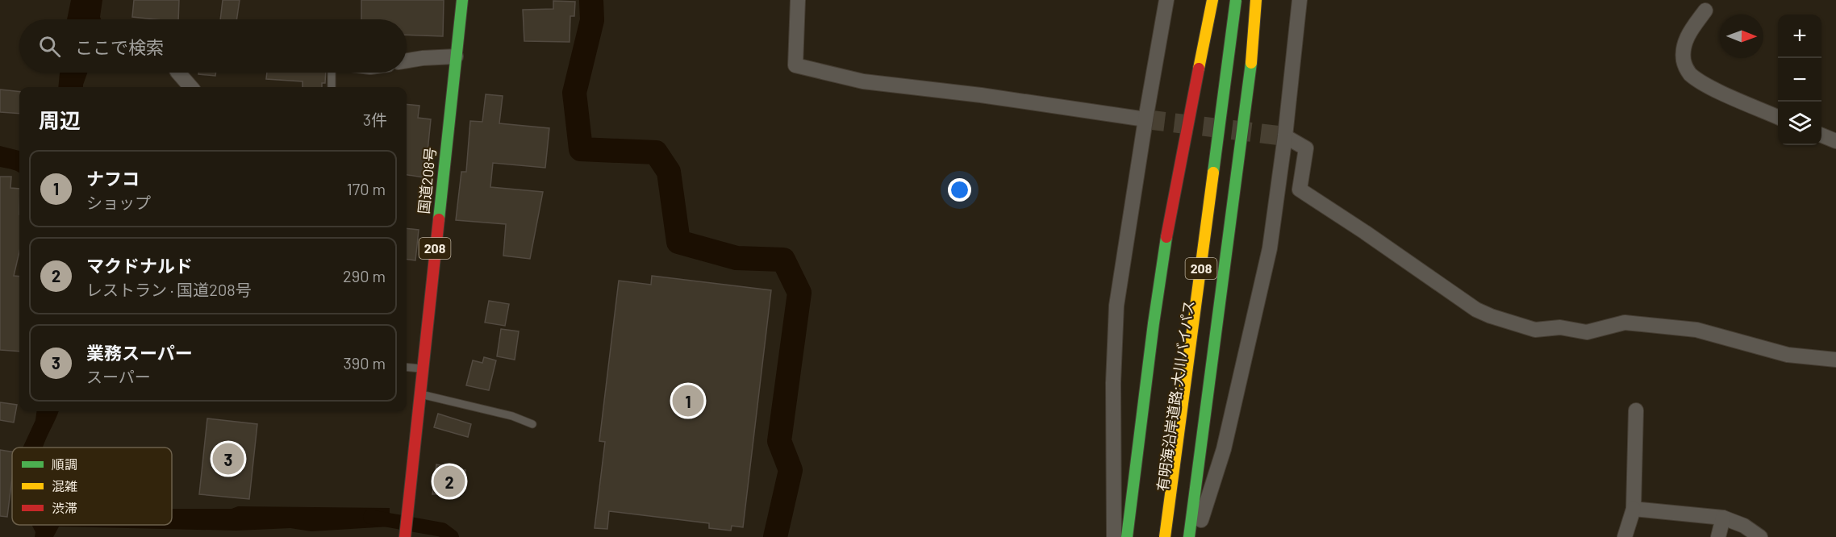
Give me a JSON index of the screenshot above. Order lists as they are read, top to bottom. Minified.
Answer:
{"streets":{"highway":["国道208号","208","有明海沿岸道路;大川バイパス"]},"legend":["順調","混雑","渋滞"],"north":"right","page":{"map_buttons":["+","−"],"search":"ここで検索","heading":["周辺","3件"],"list":[{"mark":"1","name":"ナフコ","note":"ショップ","value":"170 m"},{"mark":"2","name":"マクドナルド","note":"レストラン · 国道208号","value":"290 m"},{"mark":"3","name":"業務スーパー","note":"スーパー","value":"390 m"}],"pins":["1","3","2"]}}
